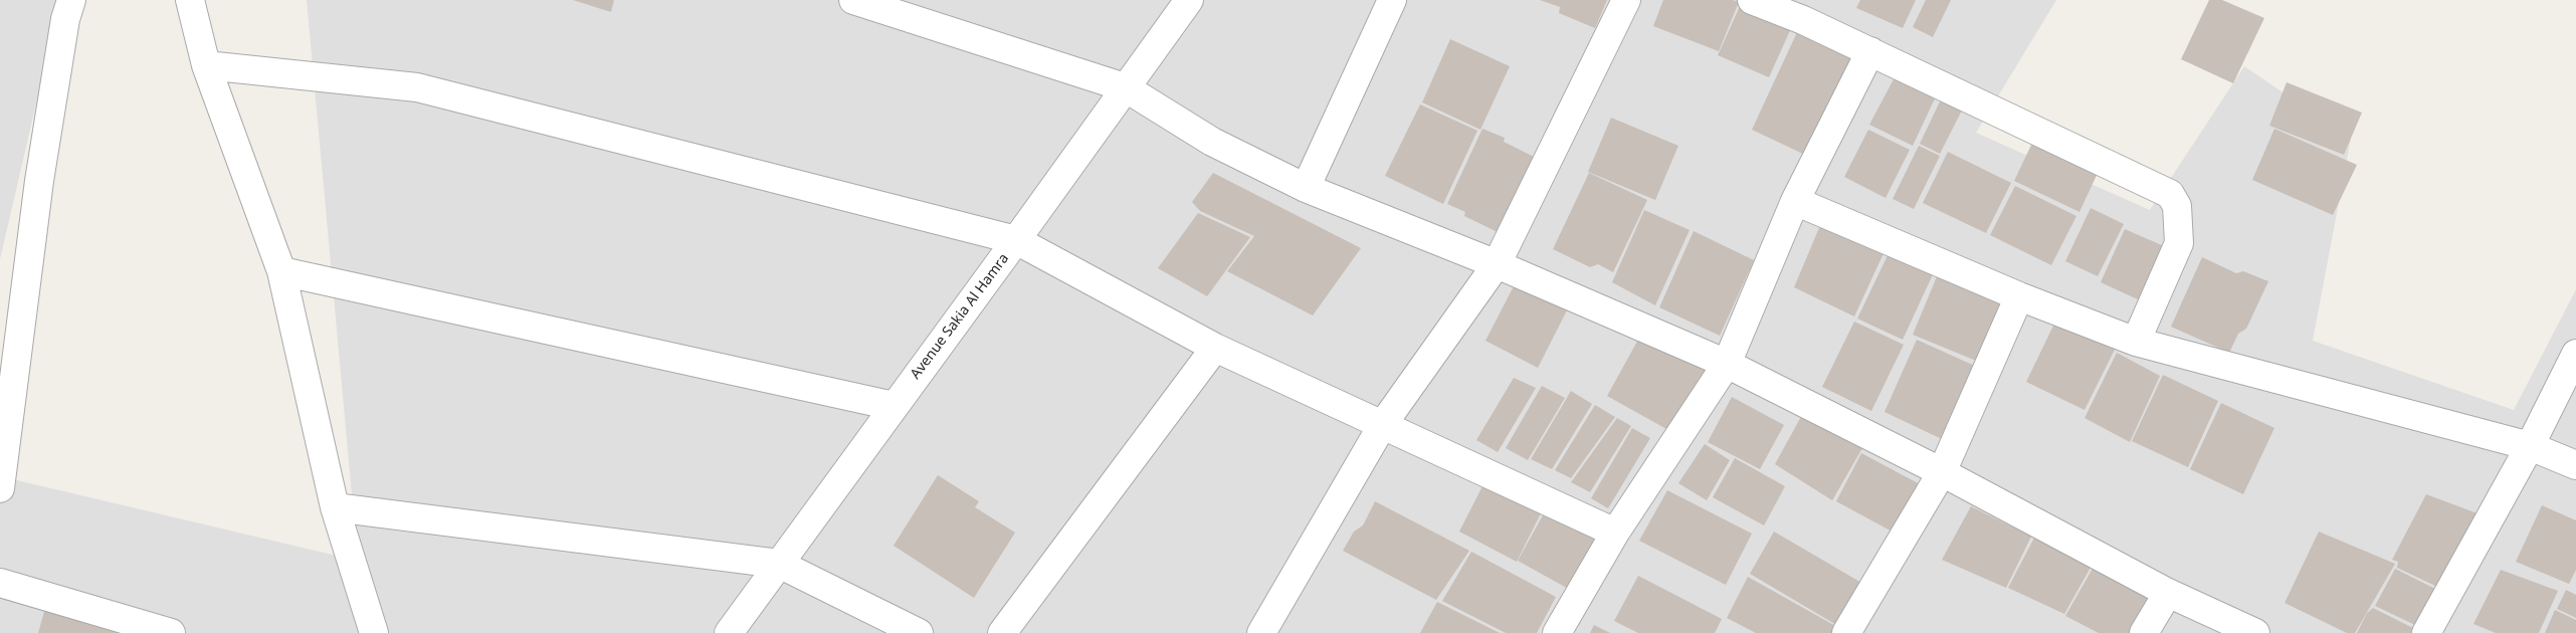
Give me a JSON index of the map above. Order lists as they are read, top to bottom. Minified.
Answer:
{"streets":{"street":["Avenue Sakia Al Hamra"]}}
